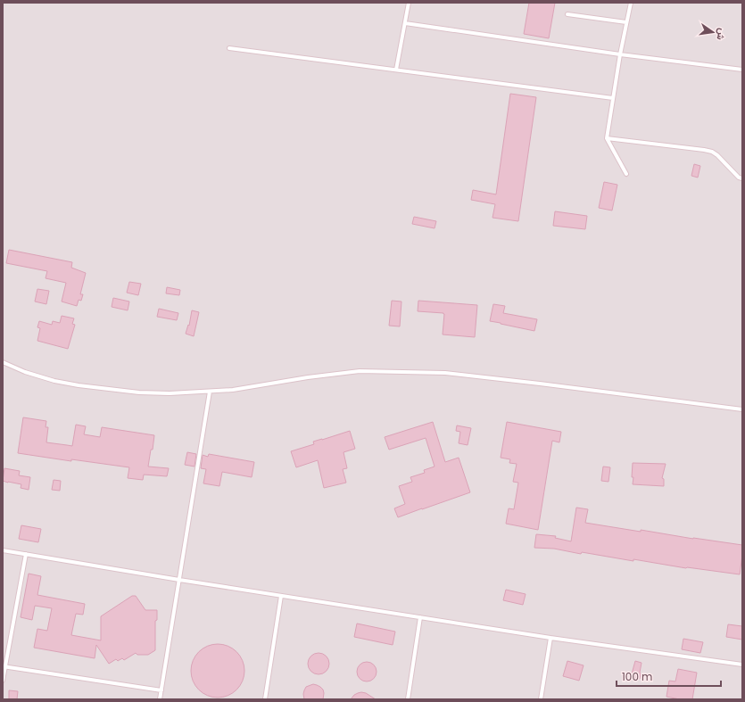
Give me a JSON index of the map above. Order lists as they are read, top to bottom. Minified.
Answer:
{"scale_bar":"100 m","north":"right"}
